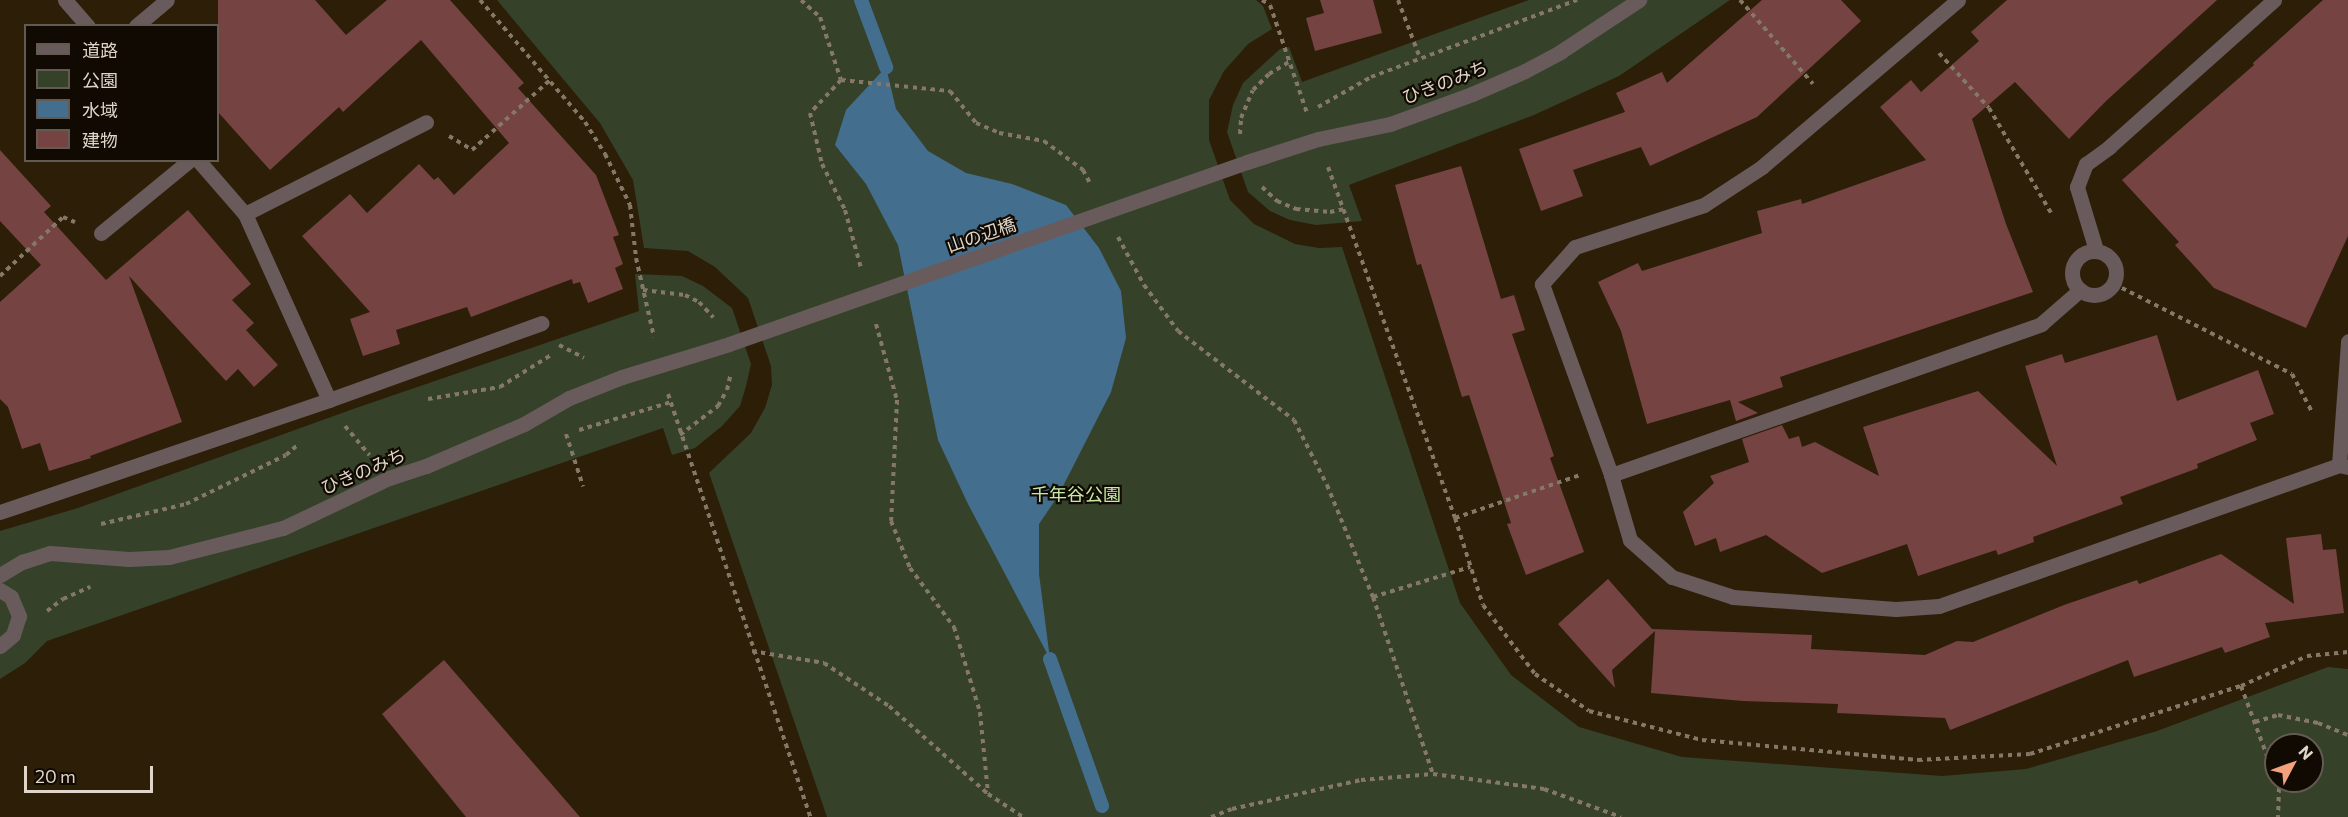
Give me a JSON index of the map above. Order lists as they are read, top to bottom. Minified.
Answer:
{"streets":{"street":["ひきのみち","山の辺橋"]},"crossings":[["ひきのみち","山の辺橋"]],"parks":["千年谷公園"],"legend":["道路","公園","水域","建物"],"scale_bar":"20 m","north":"top right"}
